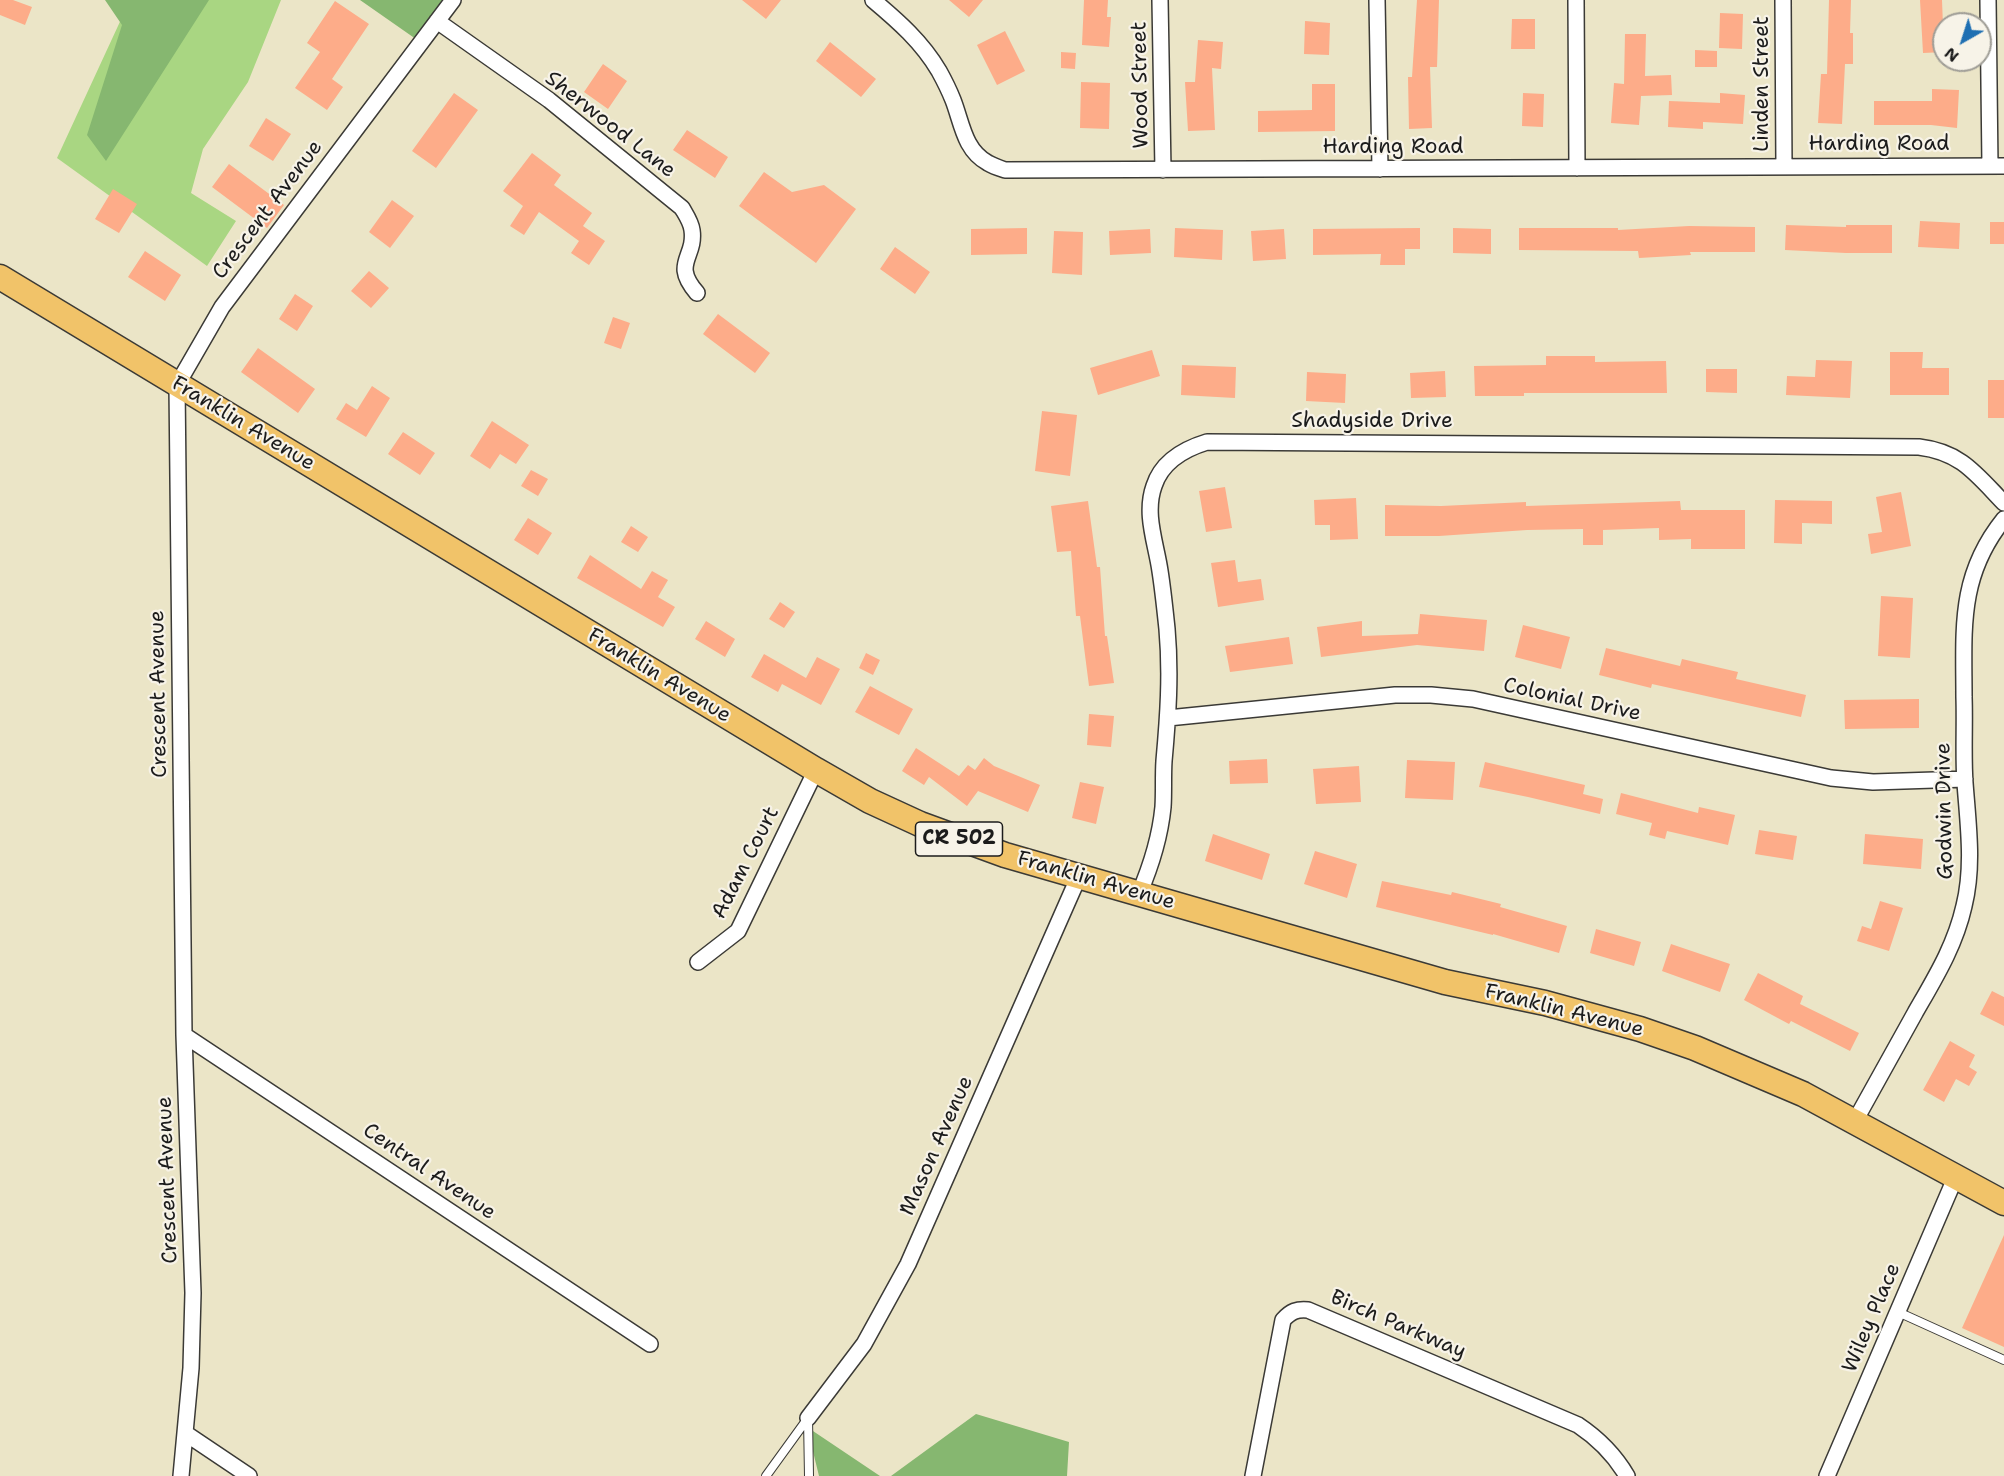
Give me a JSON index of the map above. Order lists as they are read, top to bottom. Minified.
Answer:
{"streets":{"main road":["Franklin Avenue","CR 502"],"street":["Linden Street","Wood Street","Sherwood Lane","Harding Road","Crescent Avenue","Shadyside Drive","Colonial Drive","Godwin Drive","Adam Court","Mason Avenue","Central Avenue","Wiley Place","Birch Parkway"]},"crossings":[["Linden Street","Harding Road"],["Wood Street","Harding Road"],["Sherwood Lane","Crescent Avenue"],["Crescent Avenue","Franklin Avenue"],["Crescent Avenue","Central Avenue"],["Shadyside Drive","Franklin Avenue"],["Shadyside Drive","Colonial Drive"],["Franklin Avenue","Godwin Drive"],["Franklin Avenue","Adam Court"],["Franklin Avenue","Mason Avenue"],["Franklin Avenue","Wiley Place"],["Colonial Drive","Godwin Drive"]],"north":"bottom left"}
